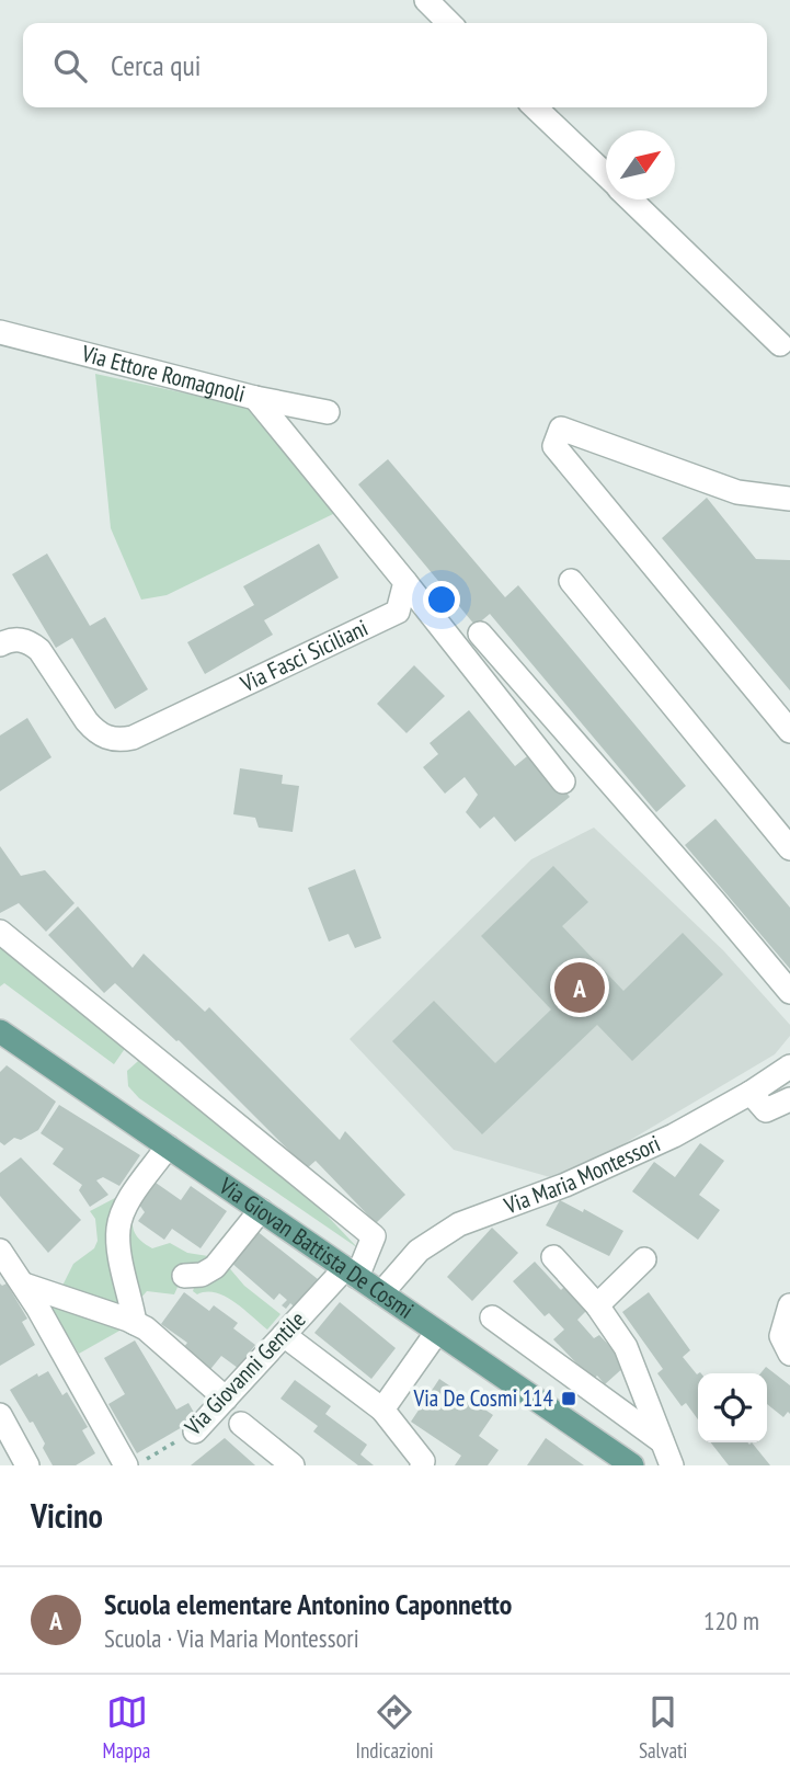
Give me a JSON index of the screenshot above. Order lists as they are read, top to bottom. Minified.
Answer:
{"streets":{"main road":["Via Giovan Battista De Cosmi"],"street":["Via Ettore Romagnoli","Via Fasci Siciliani","Via Maria Montessori","Via Giovanni Gentile"]},"crossings":[["Via Maria Montessori","Via Giovan Battista De Cosmi"],["Via Giovan Battista De Cosmi","Via Giovanni Gentile"]],"places":{"transit":["Via De Cosmi 114"]},"north":"top right","page":{"search":"Cerca qui","pins":"A","heading":"Vicino","list":[{"mark":"A","name":"Scuola elementare Antonino Caponnetto","note":"Scuola · Via Maria Montessori","value":"120 m"}],"nav":["Mappa","Indicazioni","Salvati"]}}
